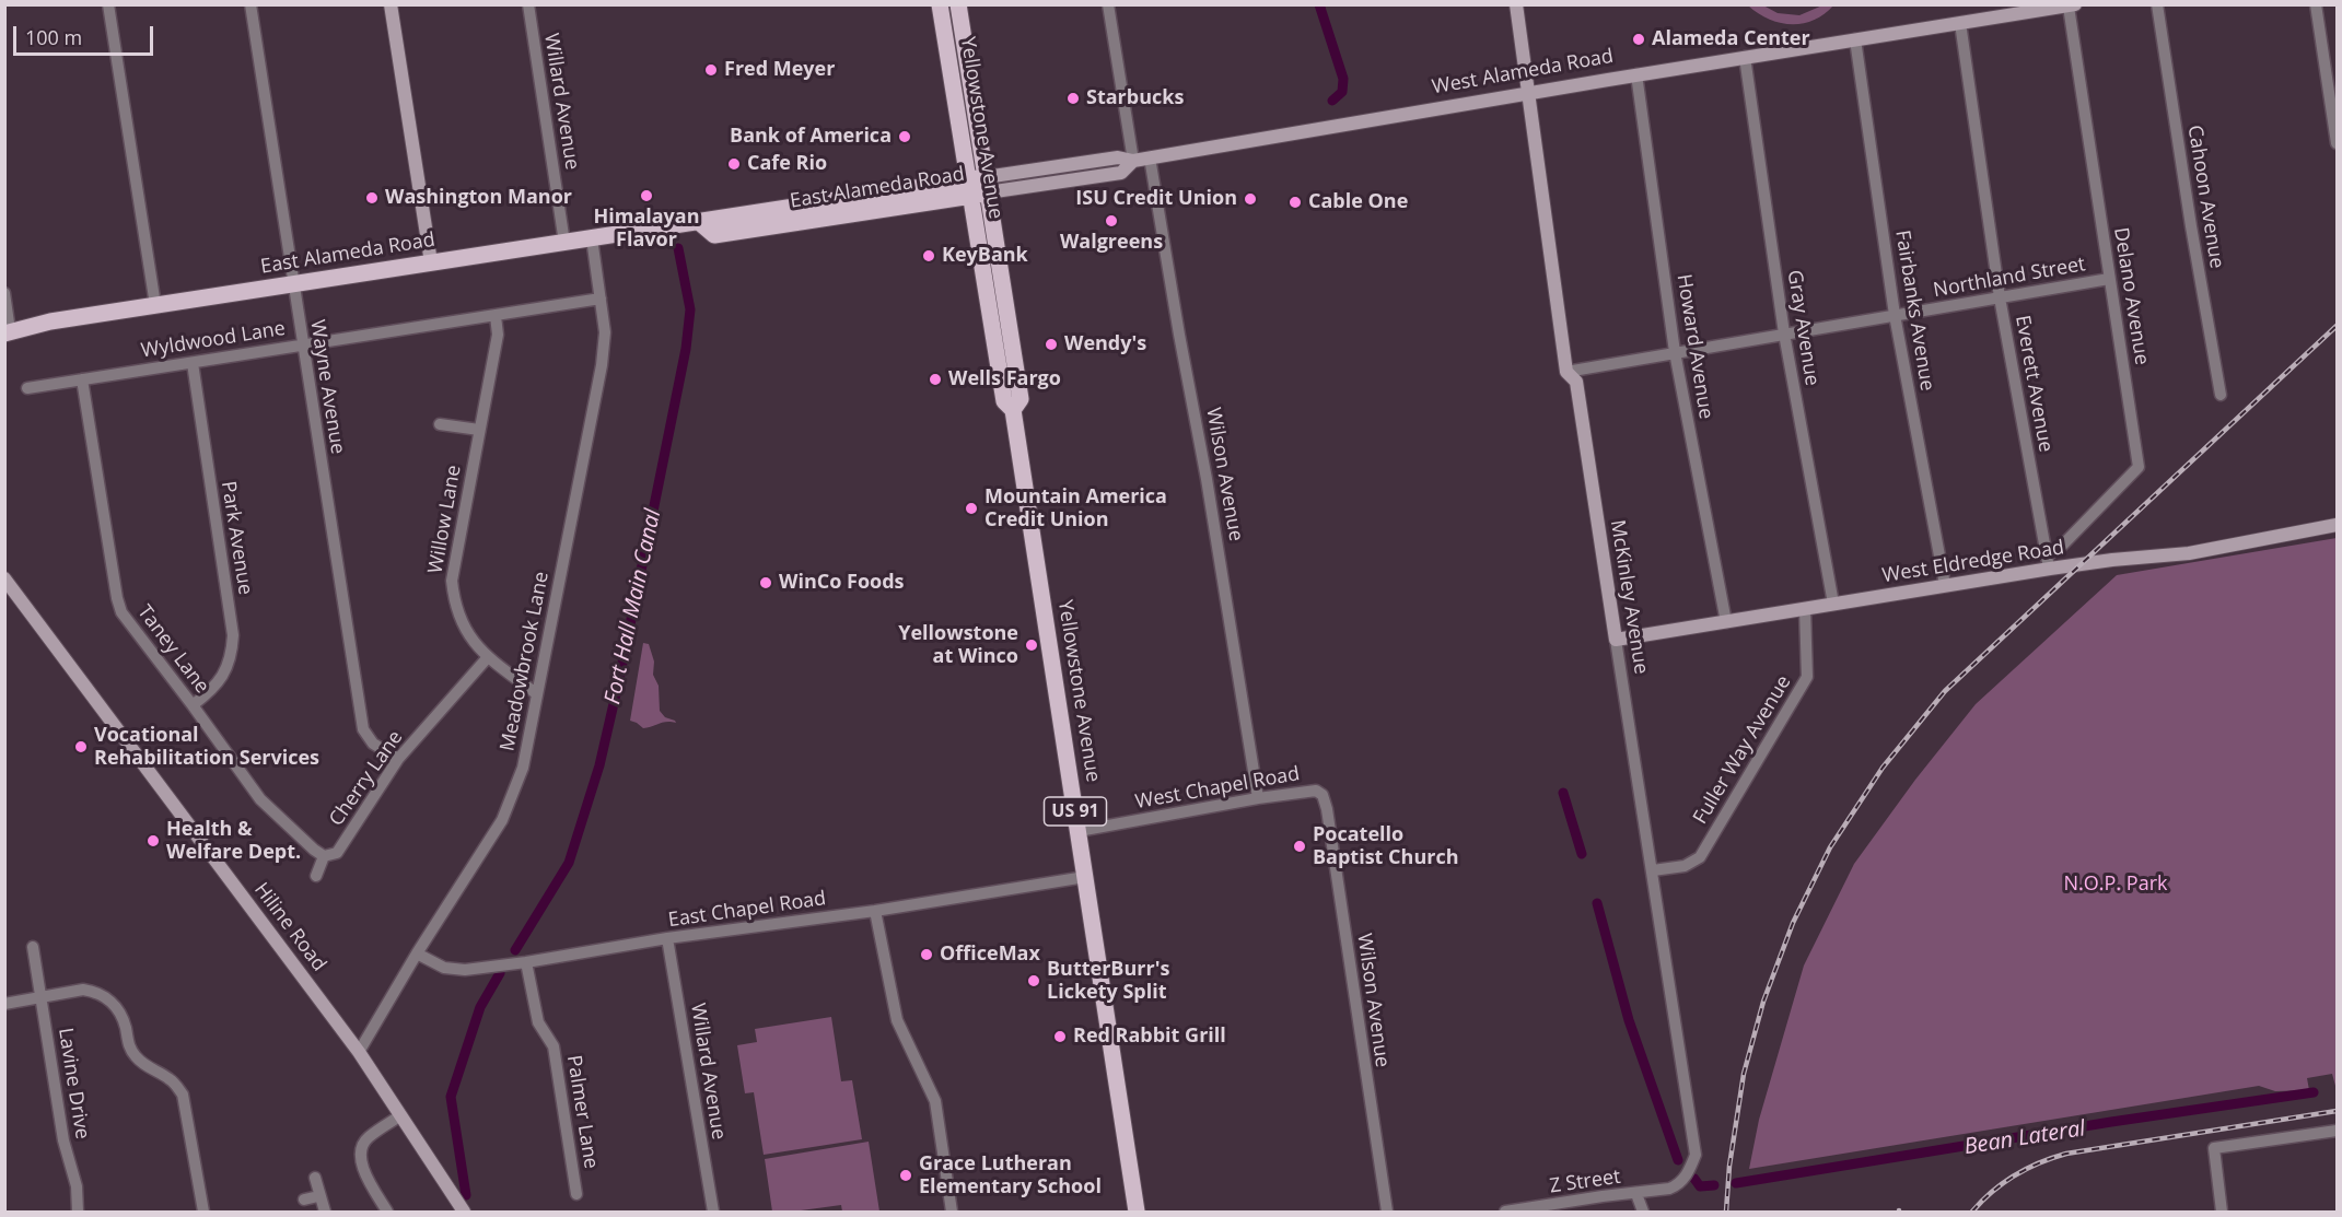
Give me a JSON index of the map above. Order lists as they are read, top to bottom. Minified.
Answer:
{"streets":{"main road":["West Alameda Road","Yellowstone Avenue","East Alameda Road","US 91"],"street":["Willard Avenue","Cahoon Avenue","Northland Street","Delano Avenue","Fairbanks Avenue","Gray Avenue","Wyldwood Lane","Howard Avenue","Everett Avenue","Wayne Avenue","Wilson Avenue","Willow Lane","Park Avenue","West Eldredge Road","McKinley Avenue","Taney Lane","Meadowbrook Lane","Fuller Way Avenue","Cherry Lane","West Chapel Road","East Chapel Road","Hiline Road","Lavine Drive","Palmer Lane","Z Street"]},"crossings":[["West Alameda Road","Yellowstone Avenue"],["West Alameda Road","East Alameda Road"],["West Alameda Road","Delano Avenue"],["West Alameda Road","Fairbanks Avenue"],["West Alameda Road","Gray Avenue"],["West Alameda Road","Howard Avenue"],["West Alameda Road","Everett Avenue"],["West Alameda Road","Wilson Avenue"],["West Alameda Road","McKinley Avenue"],["Willard Avenue","East Alameda Road"],["Willard Avenue","East Chapel Road"],["Yellowstone Avenue","East Alameda Road"],["Yellowstone Avenue","West Chapel Road"],["Yellowstone Avenue","East Chapel Road"],["East Alameda Road","Wayne Avenue"],["East Alameda Road","Meadowbrook Lane"],["Northland Street","Delano Avenue"],["Northland Street","Fairbanks Avenue"],["Northland Street","Gray Avenue"],["Northland Street","Howard Avenue"],["Northland Street","Everett Avenue"],["Northland Street","McKinley Avenue"],["Delano Avenue","Everett Avenue"],["Delano Avenue","West Eldredge Road"],["Fairbanks Avenue","West Eldredge Road"],["Gray Avenue","West Eldredge Road"],["Wyldwood Lane","Wayne Avenue"],["Wyldwood Lane","Willow Lane"],["Wyldwood Lane","Park Avenue"],["Wyldwood Lane","Taney Lane"],["Wyldwood Lane","Meadowbrook Lane"],["Howard Avenue","West Eldredge Road"],["Everett Avenue","West Eldredge Road"],["Wayne Avenue","Cherry Lane"],["Wilson Avenue","West Chapel Road"],["Willow Lane","Meadowbrook Lane"],["Willow Lane","Cherry Lane"],["Park Avenue","Taney Lane"],["West Eldredge Road","McKinley Avenue"],["West Eldredge Road","Fuller Way Avenue"],["McKinley Avenue","Fuller Way Avenue"],["McKinley Avenue","Z Street"],["Taney Lane","Cherry Lane"],["Meadowbrook Lane","East Chapel Road"],["Meadowbrook Lane","Hiline Road"],["East Chapel Road","Palmer Lane"]],"water":["Fort Hall Main Canal","Bean Lateral"],"parks":["N.O.P. Park"],"places":["Alameda Center","Fred Meyer","Starbucks","Bank of America","Cafe Rio","Himalayan Flavor","Washington Manor","ISU Credit Union","Cable One","Walgreens","KeyBank","Wendy's","Wells Fargo","Mountain America Credit Union","WinCo Foods","Yellowstone at Winco","Vocational Rehabilitation Services","Health & Welfare Dept.","Pocatello Baptist Church","OfficeMax","ButterBurr's Lickety Split","Red Rabbit Grill","Grace Lutheran Elementary School"],"scale_bar":"100 m"}
